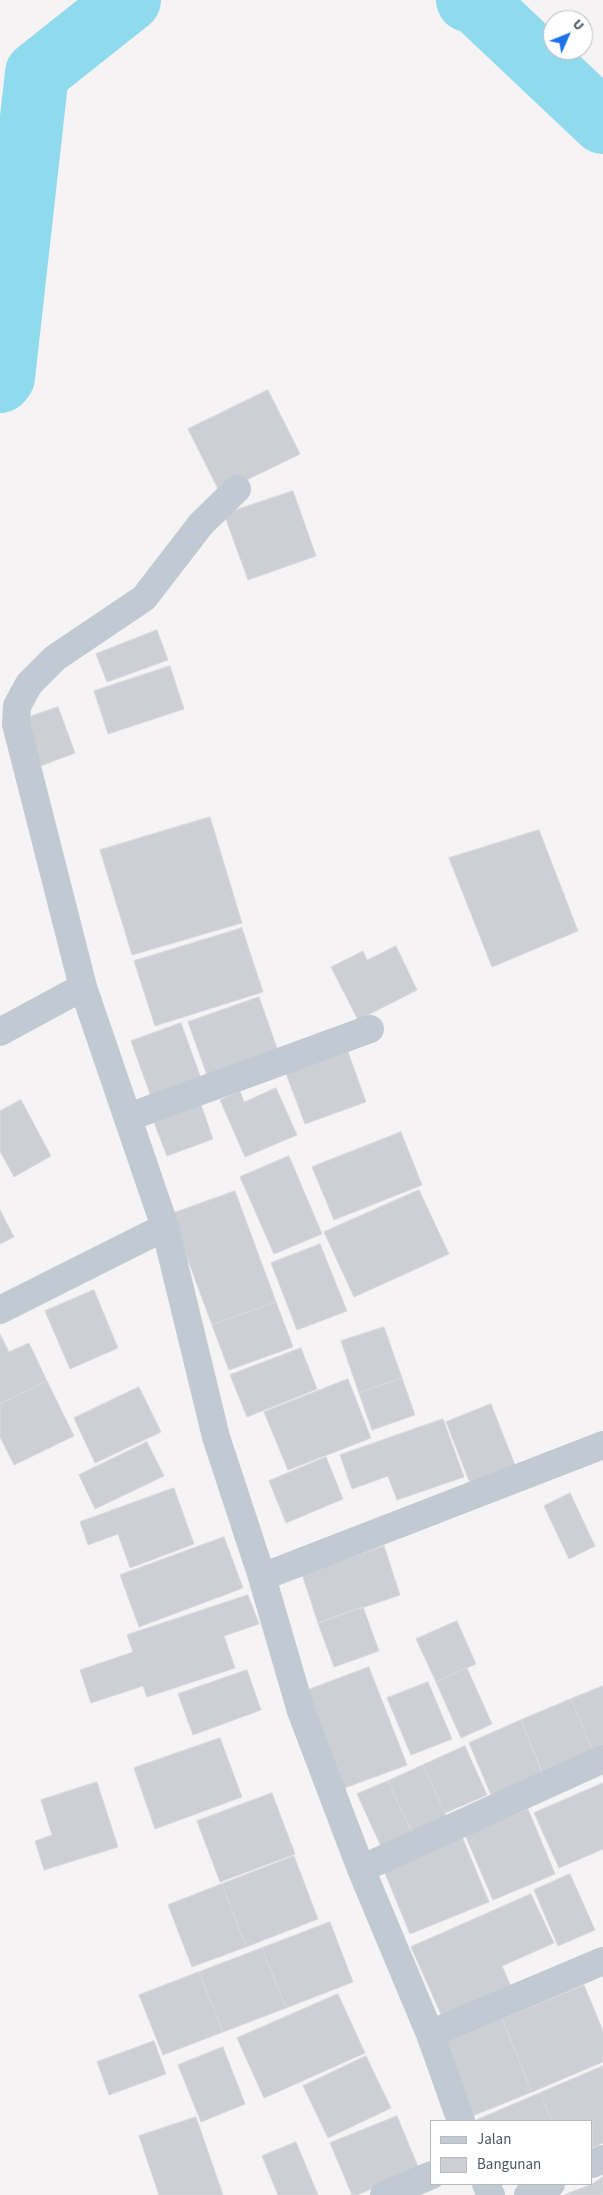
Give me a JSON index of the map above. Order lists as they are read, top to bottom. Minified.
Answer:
{"legend":["Jalan","Bangunan"],"north":"top right"}
